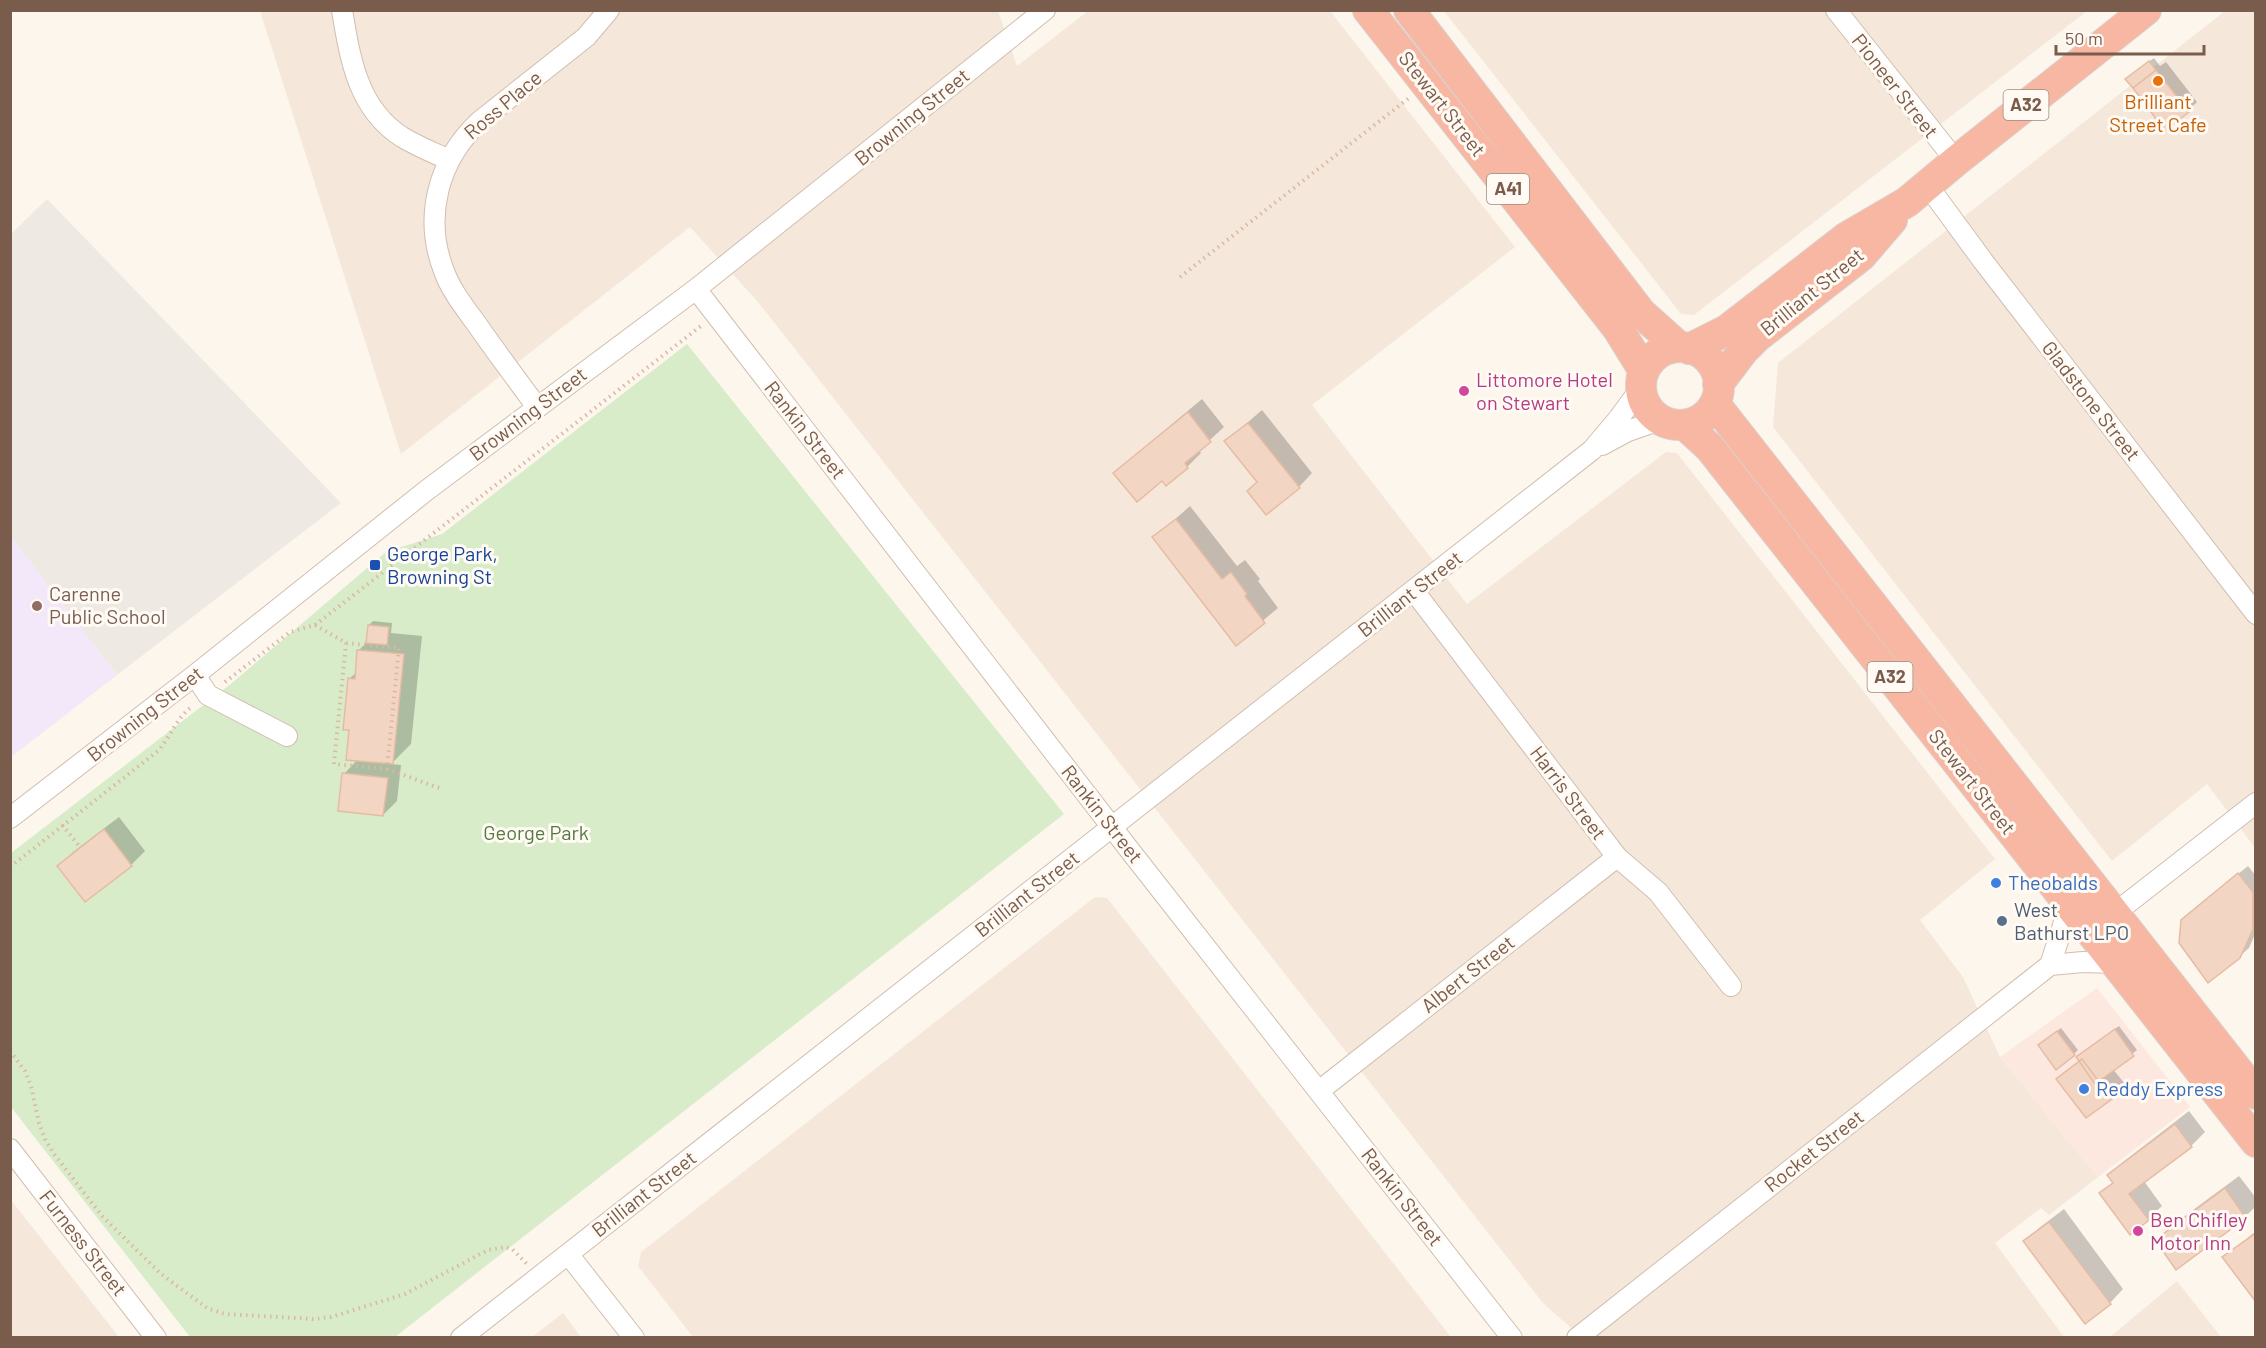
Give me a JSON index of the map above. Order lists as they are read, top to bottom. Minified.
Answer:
{"streets":{"highway":["Stewart Street","A32","A41","Brilliant Street"],"street":["Pioneer Street","Ross Place","Browning Street","Gladstone Street","Rankin Street","Harris Street","Albert Street","Rocket Street","Furness Street"]},"crossings":[["Pioneer Street","Brilliant Street"],["Stewart Street","A32"],["Stewart Street","Brilliant Street"],["Ross Place","Browning Street"],["A32","Brilliant Street"],["Browning Street","Rankin Street"],["Brilliant Street","Gladstone Street"],["Brilliant Street","Rankin Street"],["Brilliant Street","Harris Street"],["Rankin Street","Albert Street"],["Harris Street","Albert Street"]],"parks":["George Park"],"places":{"other":["Brilliant Street Cafe","Littomore Hotel on Stewart","Carenne Public School","Theobalds","West Bathurst LPO","Reddy Express","Ben Chifley Motor Inn"],"transit":["George Park, Browning St"]},"scale_bar":"50 m"}
